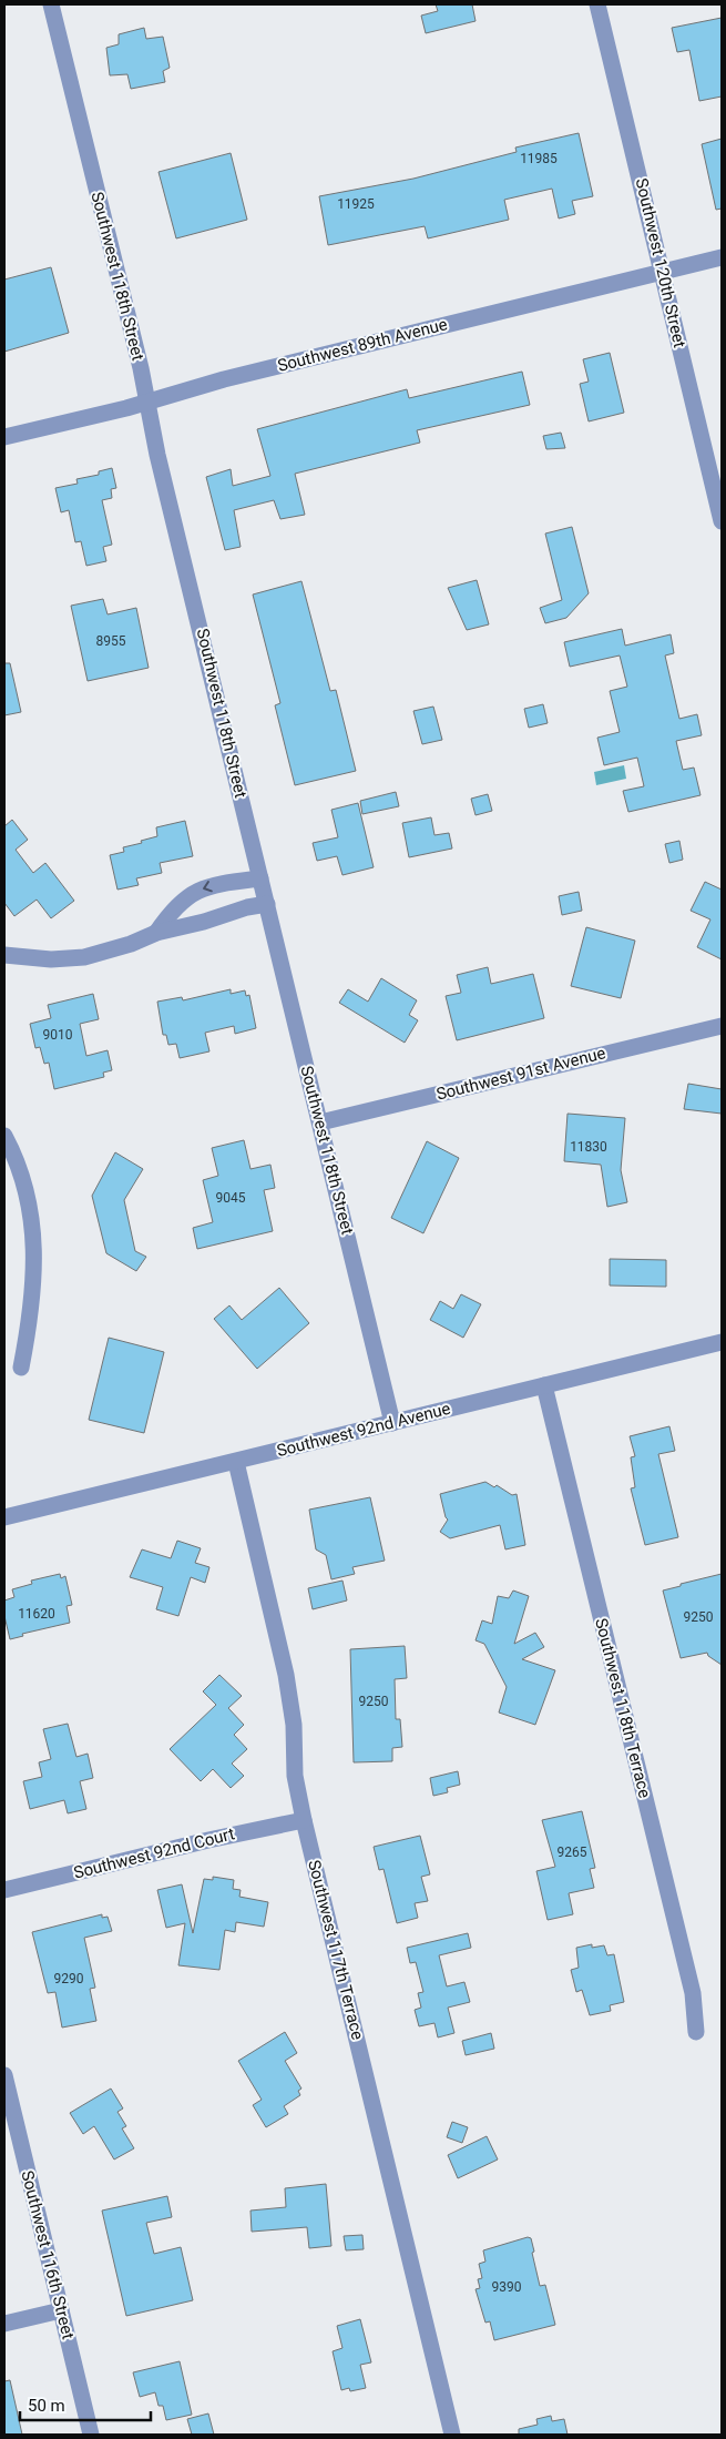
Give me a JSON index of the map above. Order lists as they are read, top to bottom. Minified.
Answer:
{"streets":{"street":["Southwest 120th Street","Southwest 118th Street","Southwest 89th Avenue","Southwest 91st Avenue","Southwest 92nd Avenue","Southwest 118th Terrace","Southwest 92nd Court","Southwest 117th Terrace","Southwest 116th Street"]},"crossings":[["Southwest 120th Street","Southwest 89th Avenue"],["Southwest 118th Street","Southwest 89th Avenue"],["Southwest 118th Street","Southwest 91st Avenue"],["Southwest 118th Street","Southwest 92nd Avenue"],["Southwest 92nd Avenue","Southwest 118th Terrace"],["Southwest 92nd Avenue","Southwest 117th Terrace"],["Southwest 92nd Court","Southwest 117th Terrace"]],"house_numbers":["11985","11925","8955","9010","11830","9045","11620","9250","9250","9265","9290","9390"],"scale_bar":"50 m"}
